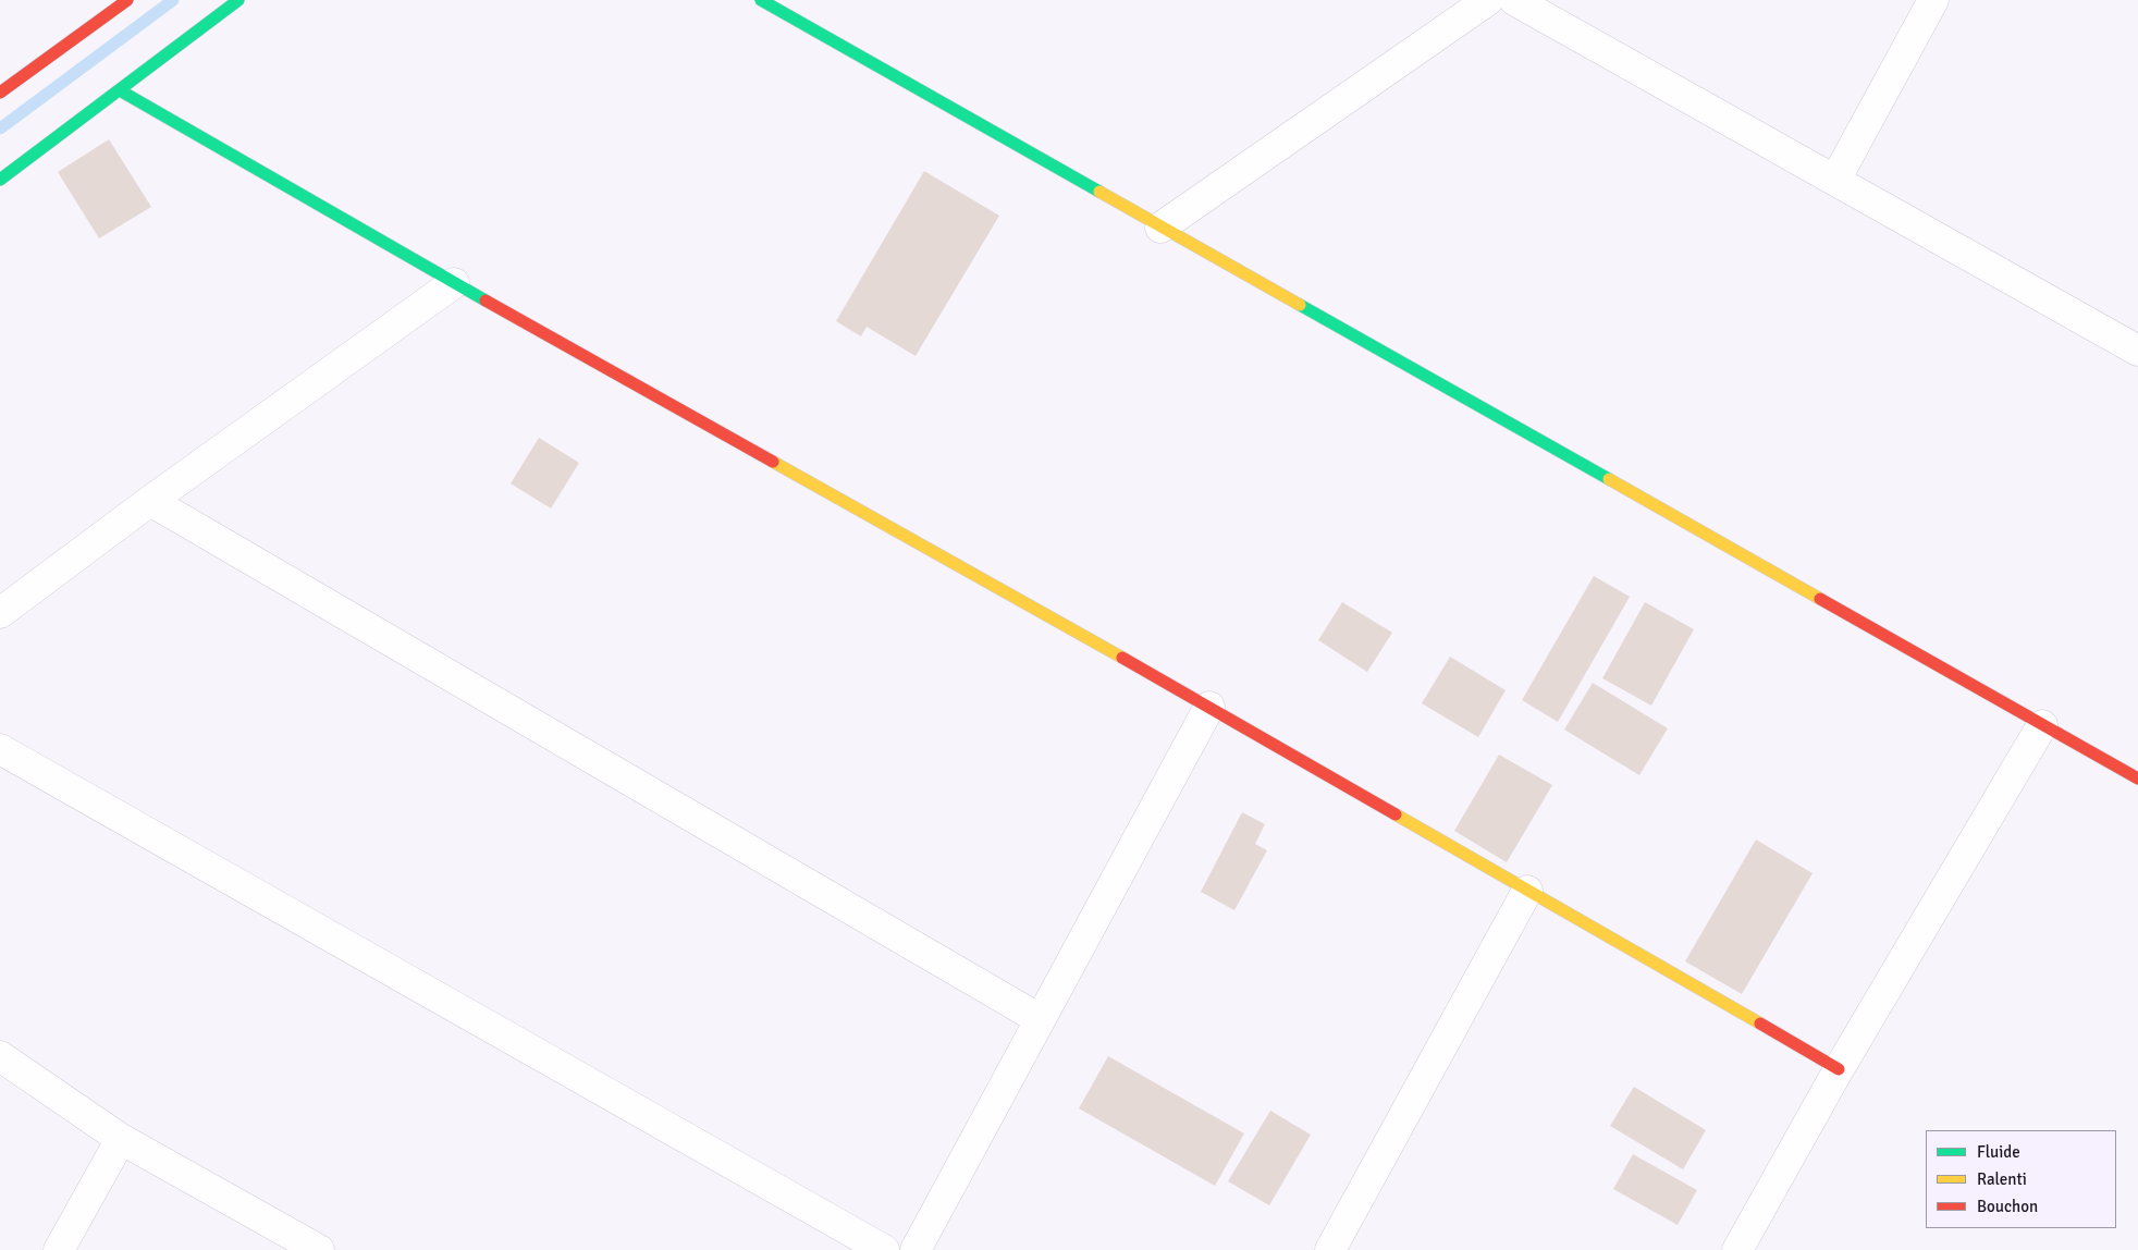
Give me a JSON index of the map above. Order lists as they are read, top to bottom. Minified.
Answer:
{"legend":["Fluide","Ralenti","Bouchon"]}
